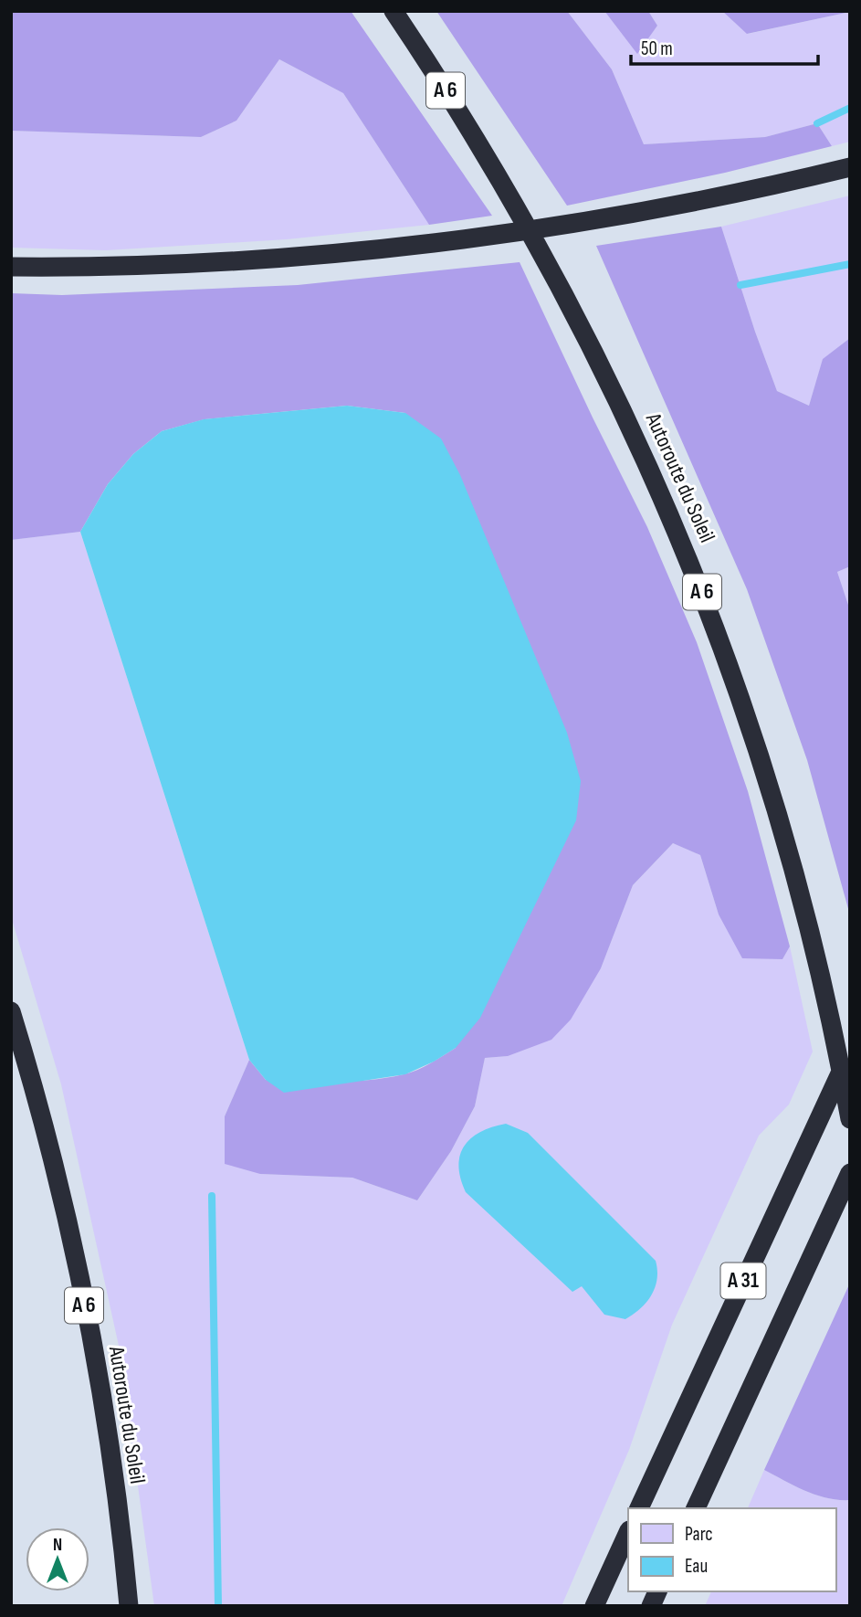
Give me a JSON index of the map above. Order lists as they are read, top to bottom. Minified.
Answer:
{"streets":{"highway":["A 6","Autoroute du Soleil","A 31"]},"legend":["Parc","Eau"],"scale_bar":"50 m","north":"top"}
